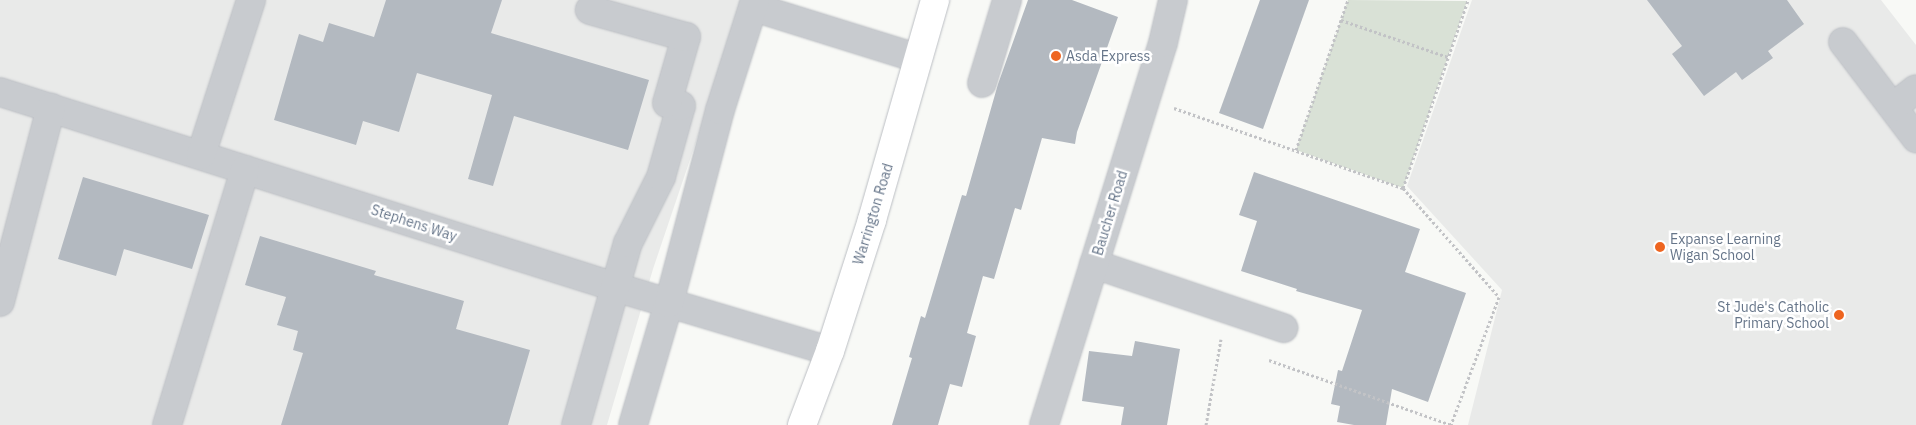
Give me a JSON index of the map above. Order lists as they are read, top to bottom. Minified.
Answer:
{"streets":{"main road":["Warrington Road"],"street":["Baucher Road","Stephens Way"]},"crossings":[["Warrington Road","Stephens Way"]],"places":["Asda Express","Expanse Learning Wigan School","St Jude's Catholic Primary School"]}
